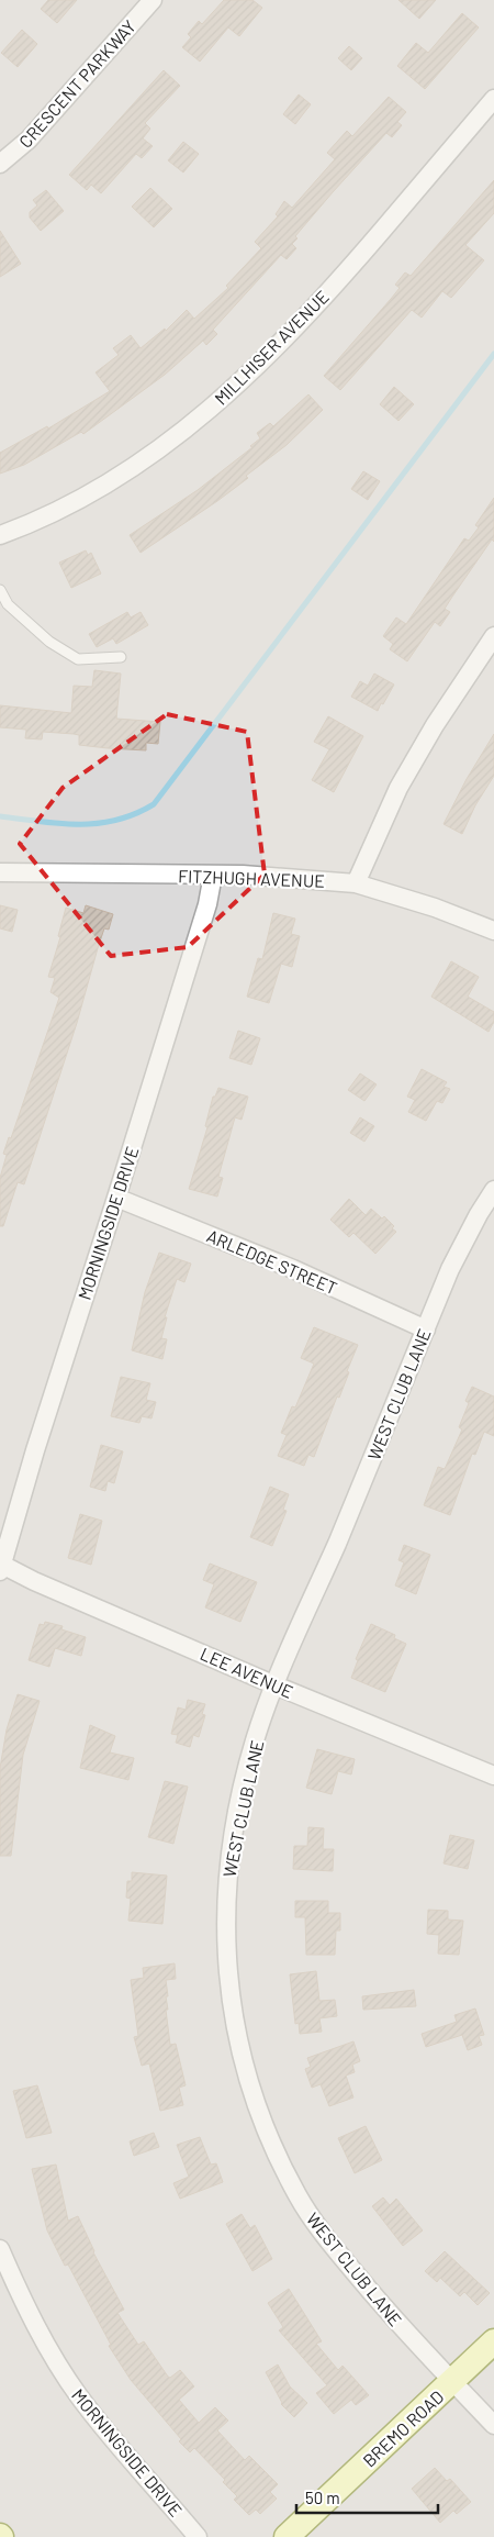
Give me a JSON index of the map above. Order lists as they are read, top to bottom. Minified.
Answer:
{"streets":{"street":["CRESCENT PARKWAY","MILLHISER AVENUE","FITZHUGH AVENUE","MORNINGSIDE DRIVE","ARLEDGE STREET","WEST CLUB LANE","LEE AVENUE","BREMO ROAD"]},"crossings":[["FITZHUGH AVENUE","MORNINGSIDE DRIVE"],["MORNINGSIDE DRIVE","ARLEDGE STREET"],["MORNINGSIDE DRIVE","LEE AVENUE"],["ARLEDGE STREET","WEST CLUB LANE"],["WEST CLUB LANE","LEE AVENUE"],["WEST CLUB LANE","BREMO ROAD"]],"scale_bar":"50 m"}
